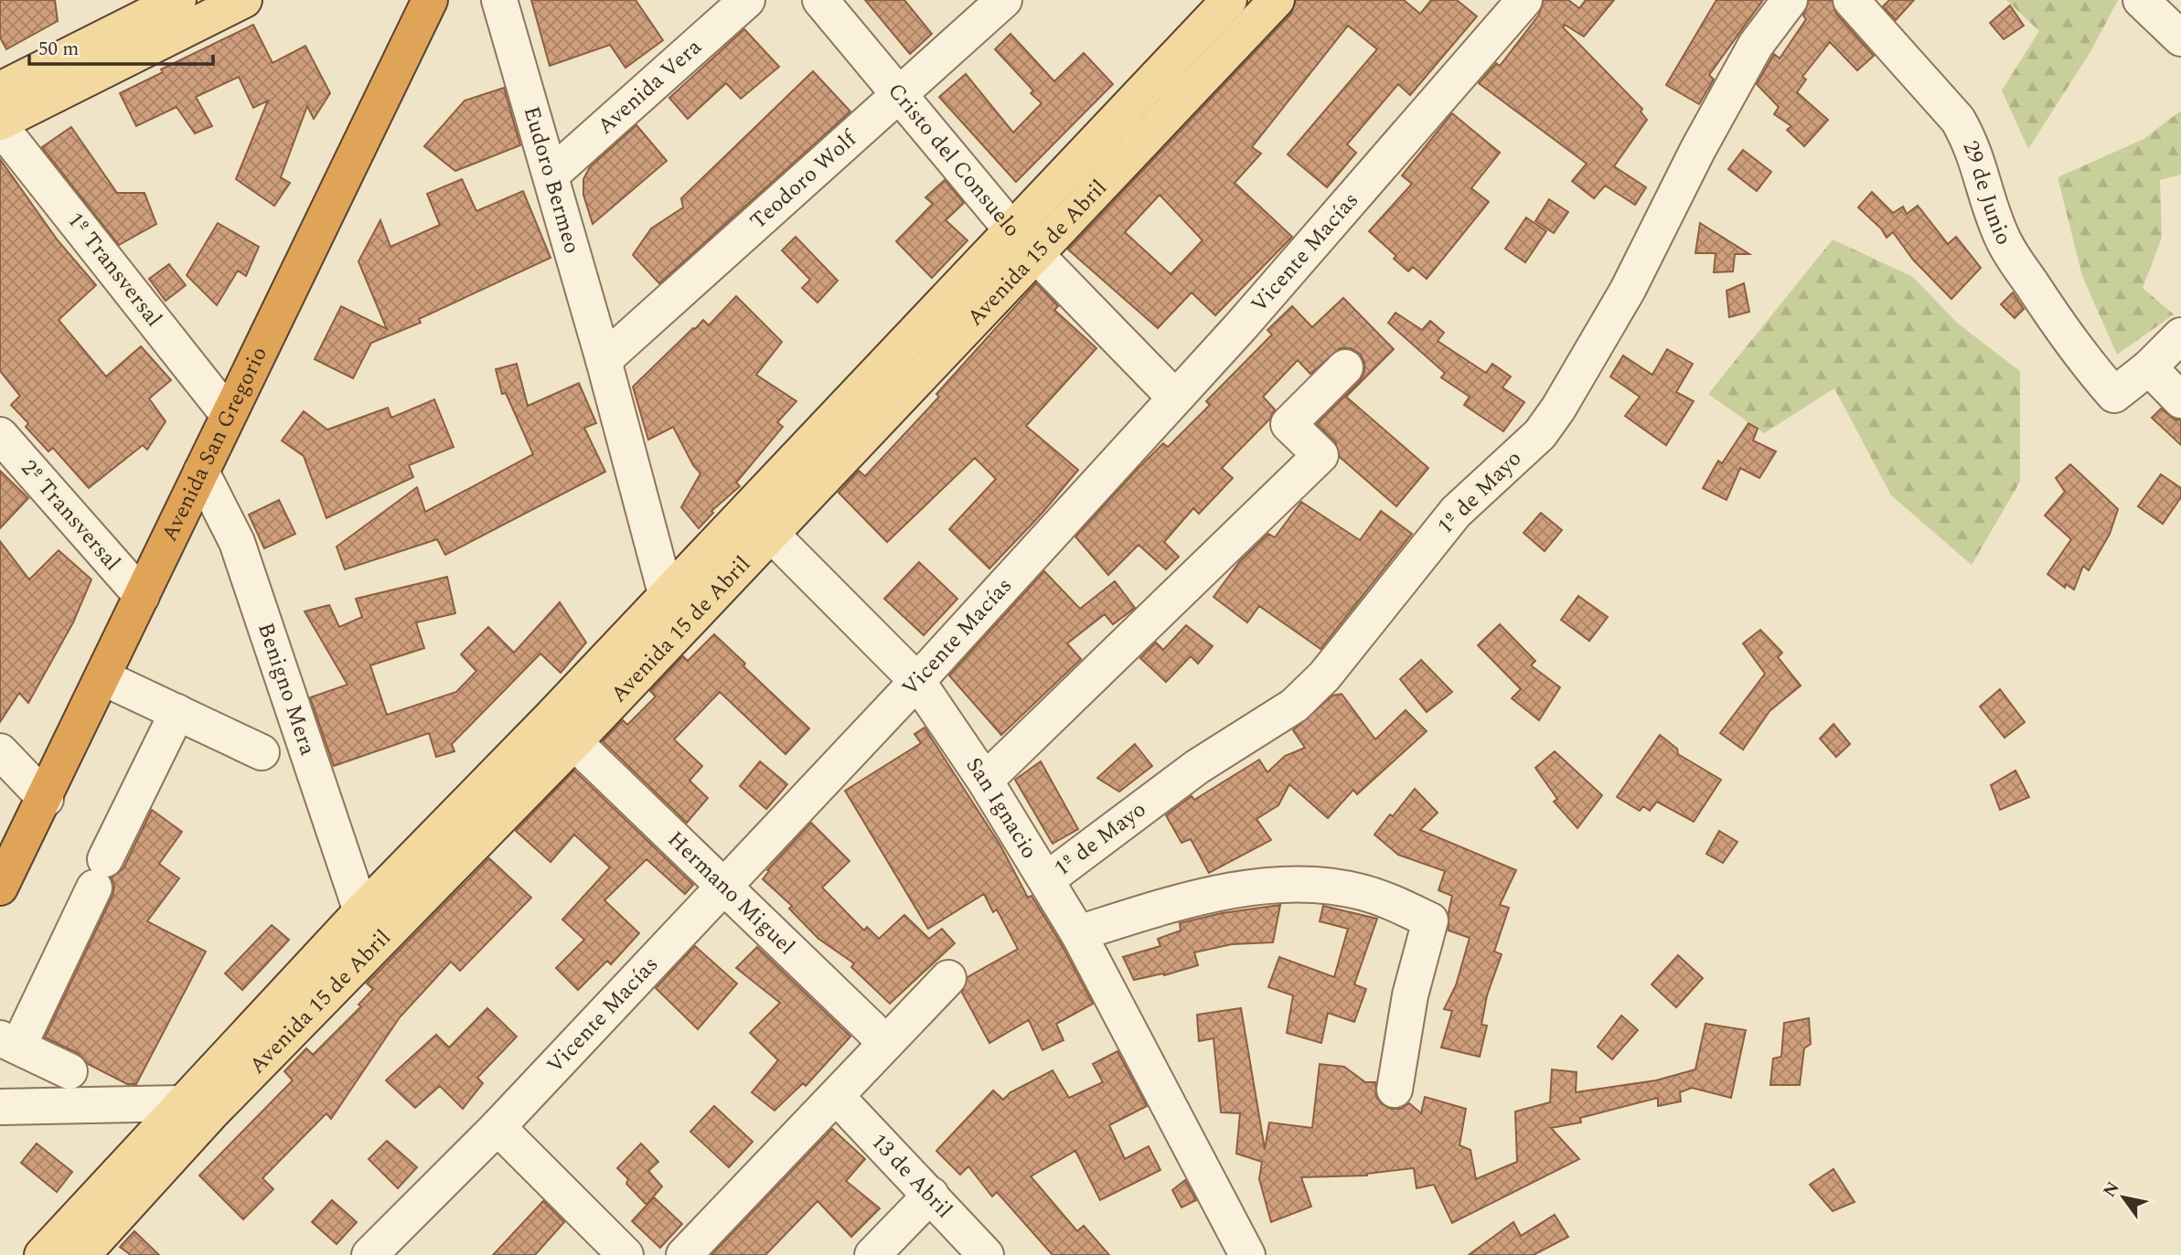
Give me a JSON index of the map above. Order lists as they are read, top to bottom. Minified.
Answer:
{"streets":{"highway":["Avenida San Gregorio"],"main road":["Avenida 15 de Abril"],"street":["Avenida Vera","Cristo del Consuelo","Eudoro Bermeo","Teodoro Wolf","29 de Junio","Vicente Macías","1º Transversal","1º de Mayo","2º Transversal","Benigno Mera","San Ignacio","Hermano Miguel","13 de Abril"]},"crossings":[["Avenida Vera","Eudoro Bermeo"],["Cristo del Consuelo","Teodoro Wolf"],["Cristo del Consuelo","Avenida 15 de Abril"],["Cristo del Consuelo","Vicente Macías"],["Eudoro Bermeo","Teodoro Wolf"],["Eudoro Bermeo","Avenida 15 de Abril"],["Avenida 15 de Abril","Benigno Mera"],["Avenida 15 de Abril","San Ignacio"],["Avenida 15 de Abril","Hermano Miguel"],["Vicente Macías","San Ignacio"],["Vicente Macías","Hermano Miguel"],["1º Transversal","Avenida San Gregorio"],["Avenida San Gregorio","2º Transversal"],["Avenida San Gregorio","Benigno Mera"],["1º de Mayo","San Ignacio"]],"scale_bar":"50 m","north":"top left"}
